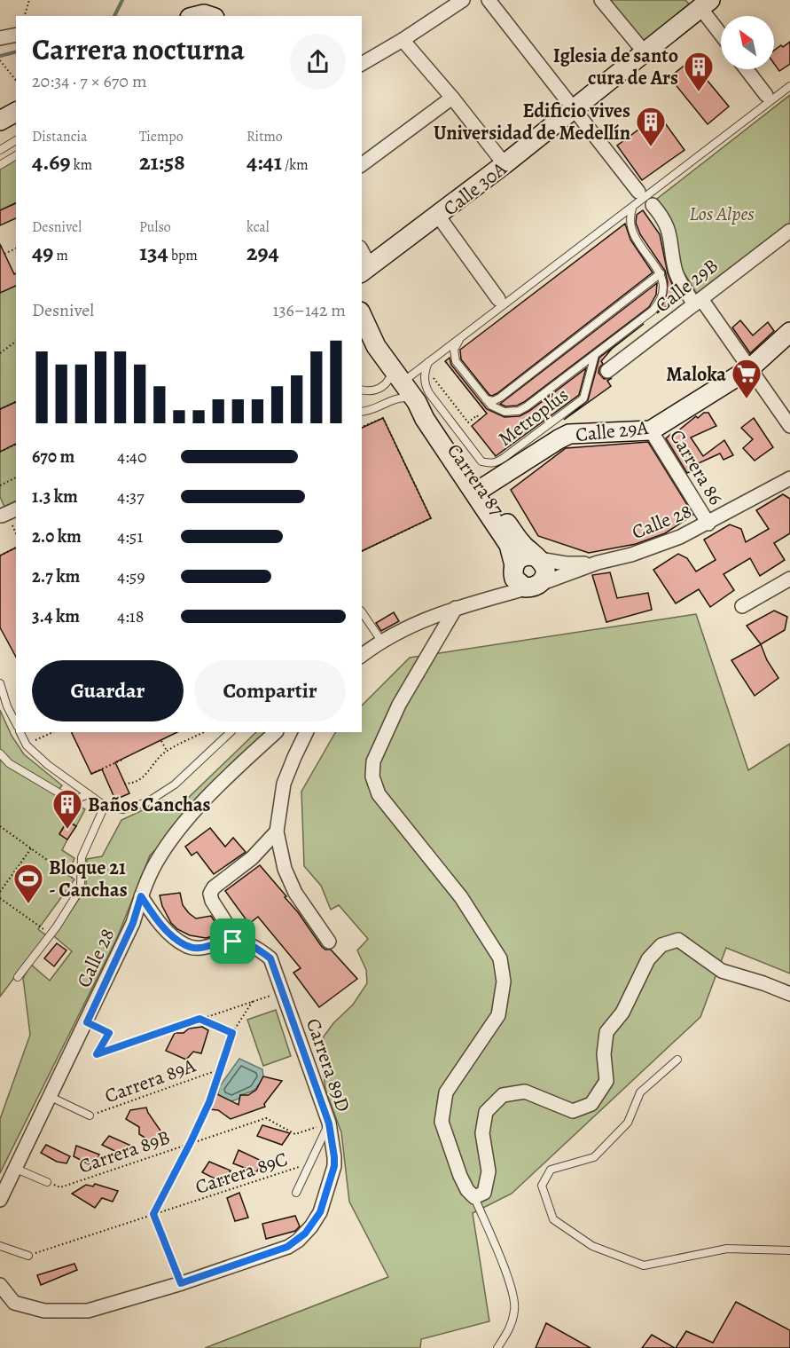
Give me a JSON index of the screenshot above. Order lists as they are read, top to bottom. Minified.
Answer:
{"streets":{"street":["Calle 30A","Calle 29B","Calle 29A","Carrera 86","Carrera 87","Calle 28","Carrera 89D"],"lane":["Metroplús"],"path":["Carrera 89A","Carrera 89B","Carrera 89C"]},"crossings":[["Calle 29A","Carrera 86"],["Calle 29A","Carrera 87"],["Carrera 86","Calle 28"],["Carrera 87","Calle 28"],["Calle 28","Carrera 89D"],["Carrera 89D","Carrera 89B"]],"parks":["Los Alpes"],"places":{"building":["Iglesia de santo cura de Ars","Edificio vives Universidad de Medellín","Baños Canchas"],"supermarket":["Maloka"],"sports":["Bloque 21 - Canchas"]},"north":"top left","page":{"heading":["Carrera nocturna","20:34 · 7 × 670 m"],"stats":[["Distancia","4.69 km"],["Tiempo","21:58"],["Ritmo","4:41 /km"],["Desnivel","49 m"],["Pulso","134 bpm"],["kcal","294"]],"chart":["Desnivel","136–142 m"],"list":[{"name":"670 m","note":"4:40"},{"name":"1.3 km","note":"4:37"},{"name":"2.0 km","note":"4:51"},{"name":"2.7 km","note":"4:59"},{"name":"3.4 km","note":"4:18"}],"buttons":["Guardar","Compartir"]}}
